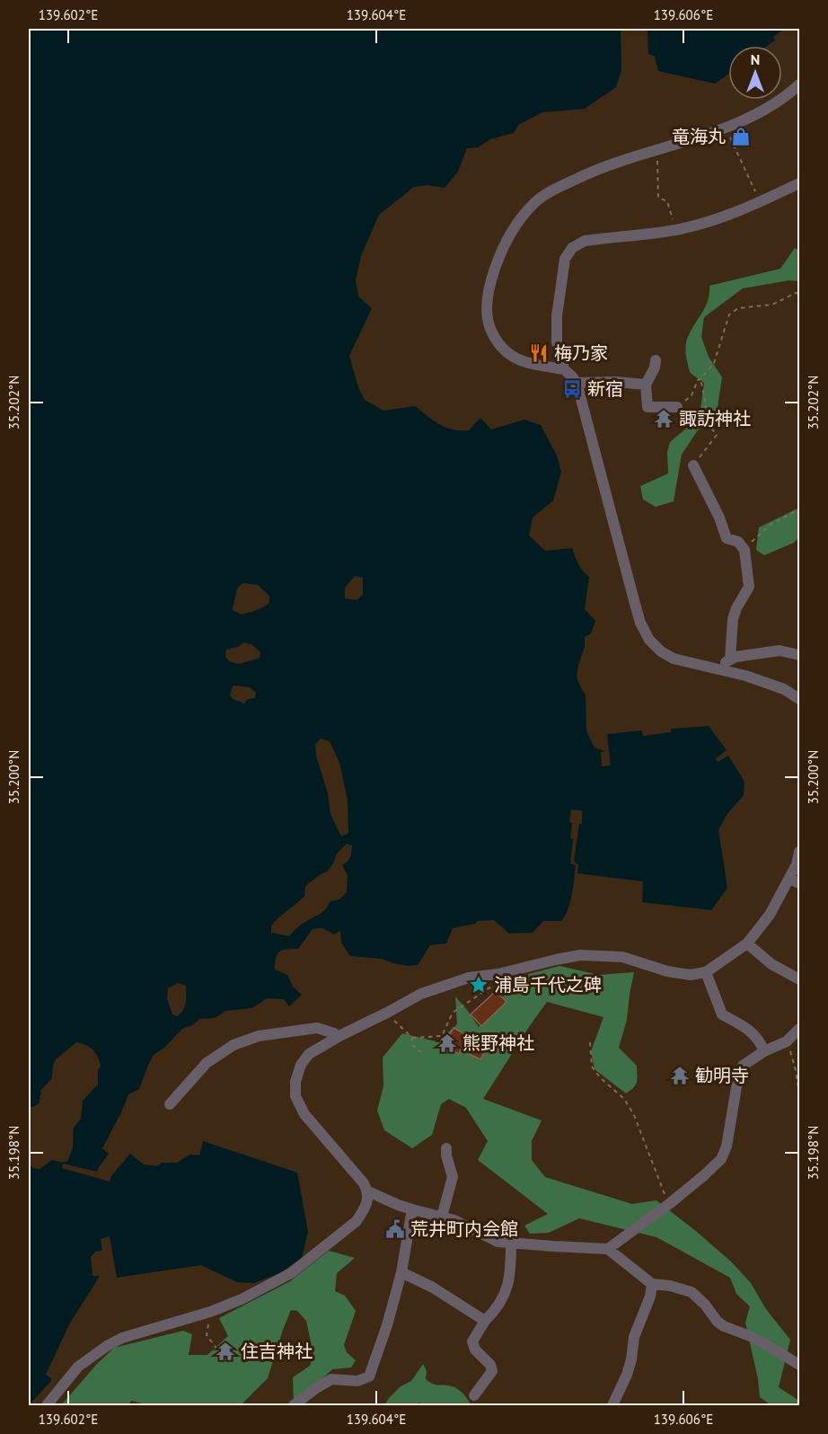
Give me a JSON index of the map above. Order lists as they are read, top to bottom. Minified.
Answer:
{"places":{"shop":["竜海丸"],"restaurant":["梅乃家"],"bus stop":["新宿"],"temple":["諏訪神社","熊野神社","勧明寺","住吉神社"],"place":["浦島千代之碑"],"public building":["荒井町内会館"]},"north":"top","coordinates":["139.602°E","139.604°E","139.606°E","35.202°N","35.200°N","35.198°N"]}
